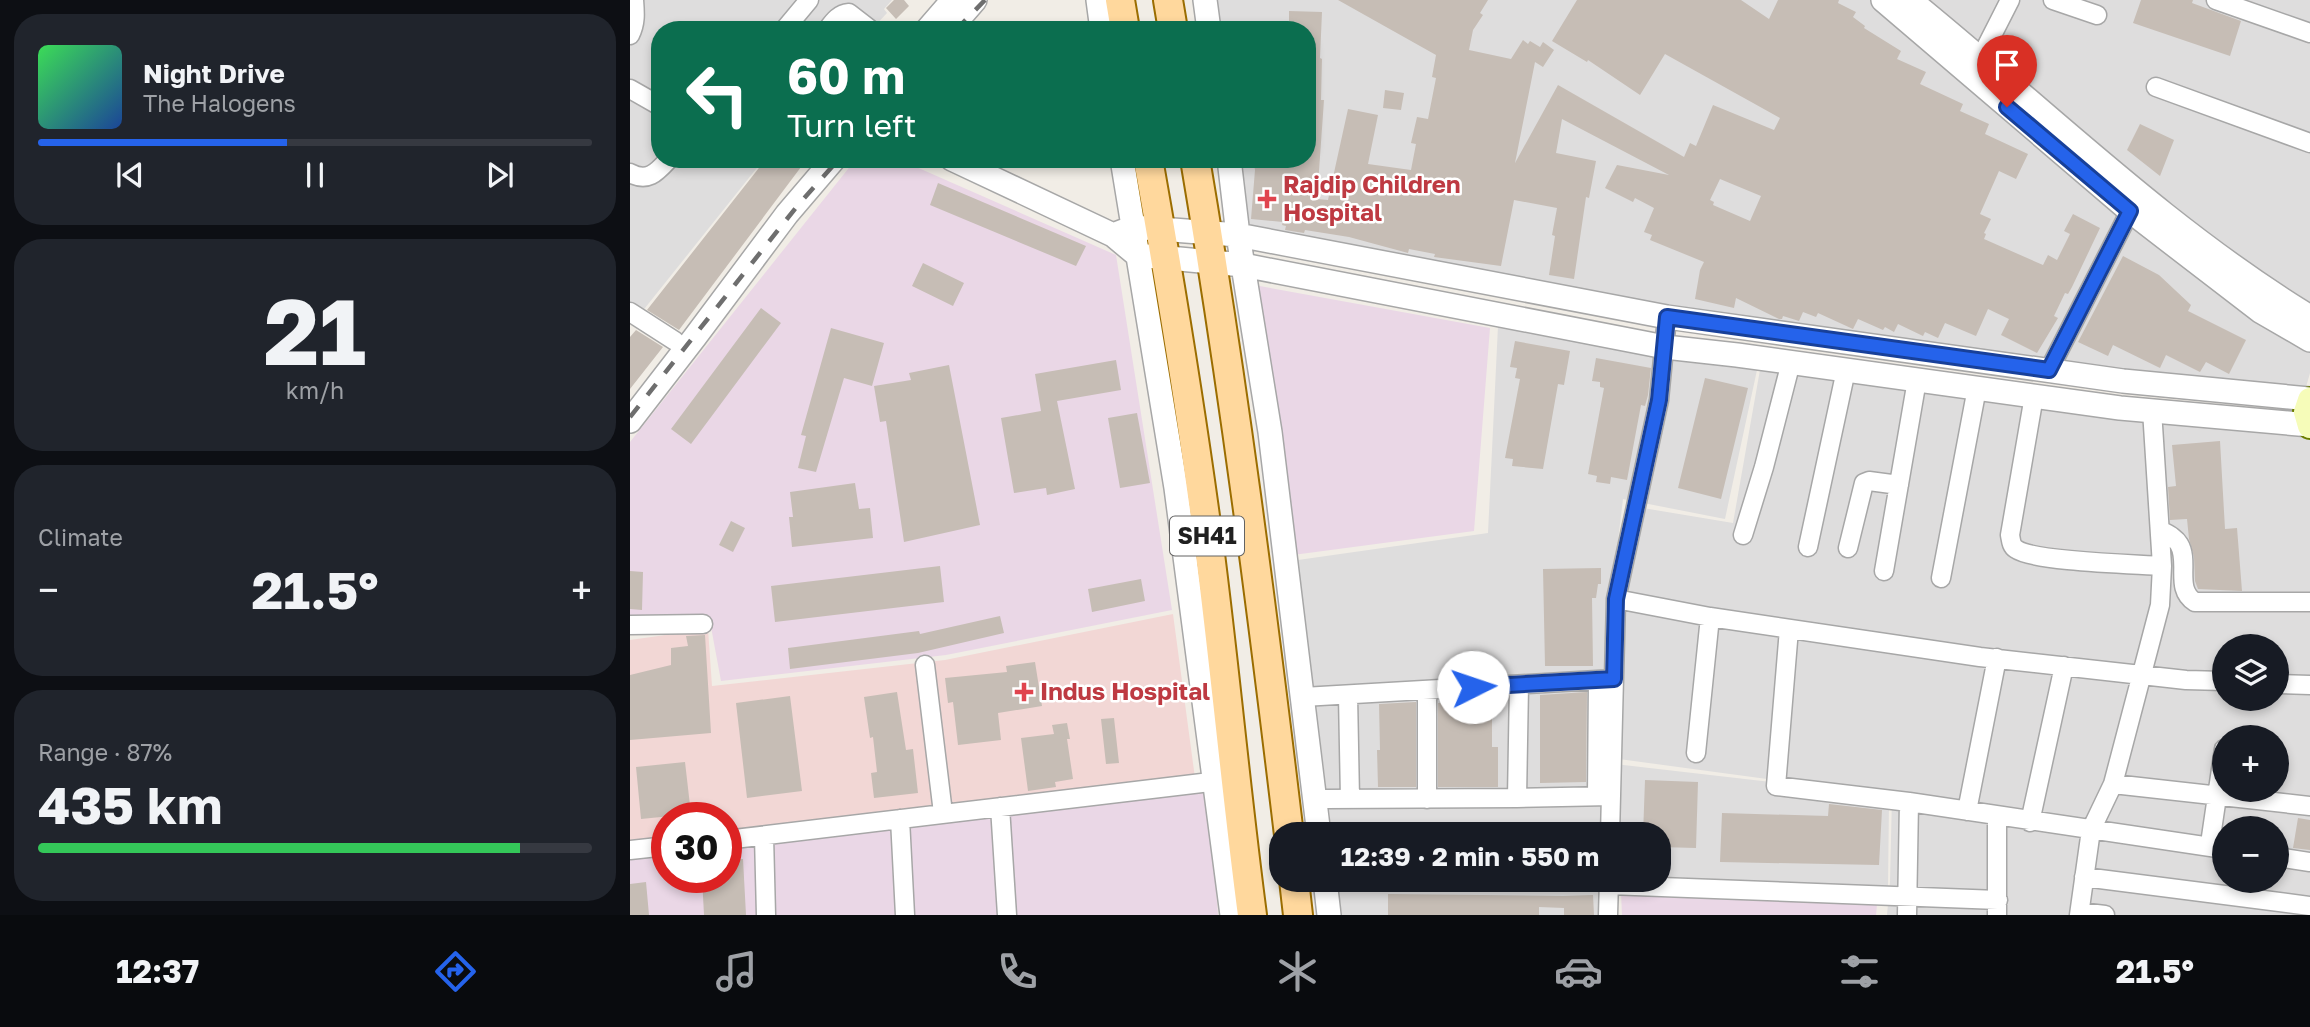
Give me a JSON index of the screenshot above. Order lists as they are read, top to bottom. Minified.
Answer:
{"streets":{"main road":["SH41"]},"places":{"health":["Rajdip Children Hospital","Indus Hospital"]},"page":{"turn":["60 m","Turn left"],"song":["Night Drive","The Halogens"],"tile":[["21","km/h"],"Climate",["Range · 87%","435 km"]],"heat":["−","21.5°","+"],"map_buttons":["+","−"],"limit":"30","trip":"12:39 · 2 min · 550 m","tabs":["12:37","21.5°"]}}
